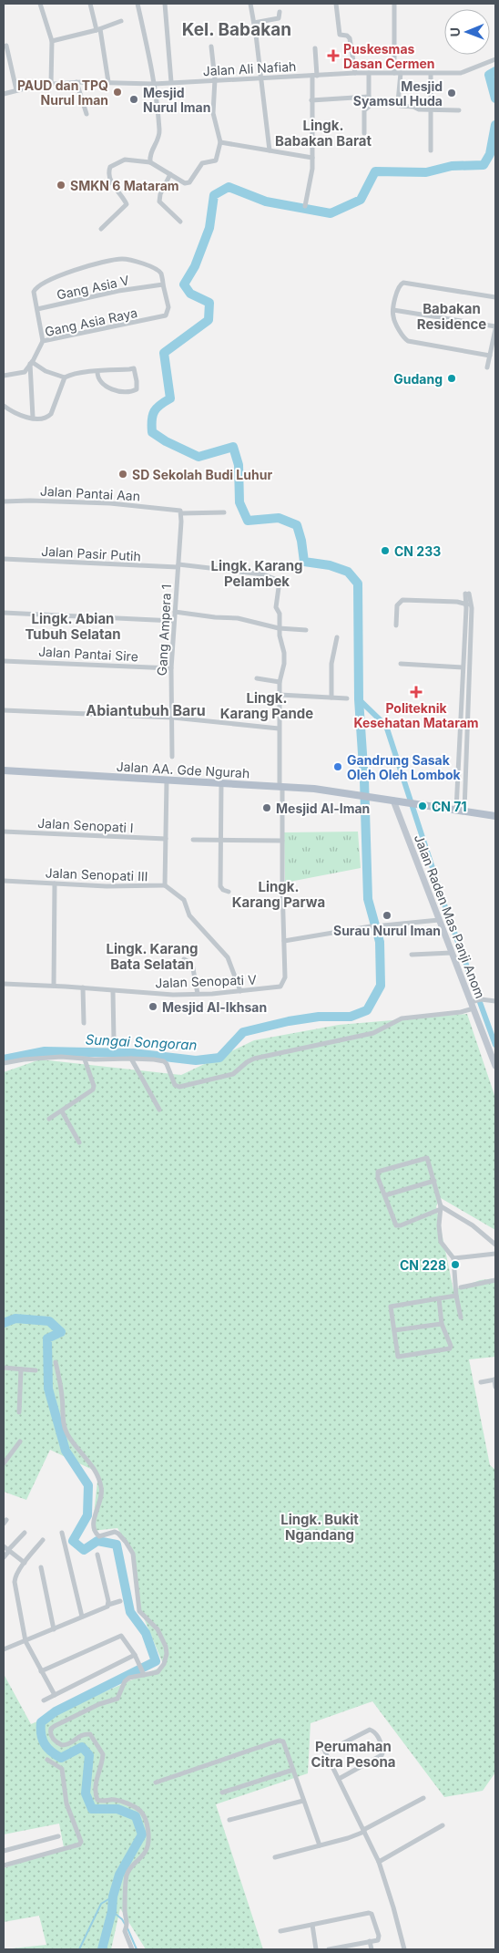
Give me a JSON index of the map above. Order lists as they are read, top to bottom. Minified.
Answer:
{"streets":{"main road":["Jalan AA. Gde Ngurah"],"street":["Jalan Ali Nafiah","Gang Asia V","Gang Asia Raya","Jalan Pantai Aan","Jalan Pasir Putih","Gang Ampera 1","Jalan Pantai Sire","Jalan Senopati I","Jalan Senopati III","Jalan Raden Mas Panji Anom","Jalan Senopati V"]},"crossings":[["Gang Asia V","Gang Asia Raya"],["Jalan Pantai Aan","Gang Ampera 1"],["Jalan Pasir Putih","Gang Ampera 1"],["Gang Ampera 1","Jalan Pantai Sire"],["Jalan AA. Gde Ngurah","Jalan Senopati III"],["Jalan AA. Gde Ngurah","Jalan Raden Mas Panji Anom"],["Jalan Senopati I","Jalan Senopati III"]],"districts":["Kel. Babakan","Lingk. Babakan Barat","Babakan Residence","Lingk. Karang Pelambek","Lingk. Abian Tubuh Selatan","Lingk. Karang Pande","Abiantubuh Baru","Lingk. Karang Parwa","Lingk. Karang Bata Selatan","Lingk. Bukit Ngandang","Perumahan Citra Pesona"],"water":["Sungai Songoran"],"places":{"health":["Puskesmas Dasan Cermen","Politeknik Kesehatan Mataram"],"other":["PAUD dan TPQ Nurul Iman","Mesjid Syamsul Huda","Mesjid Nurul Iman","SMKN 6 Mataram","Gudang","SD Sekolah Budi Luhur","CN 233","Gandrung Sasak Oleh Oleh Lombok","CN 71","Mesjid Al-Iman","Surau Nurul Iman","Mesjid Al-Ikhsan","CN 228"]},"north":"left"}
